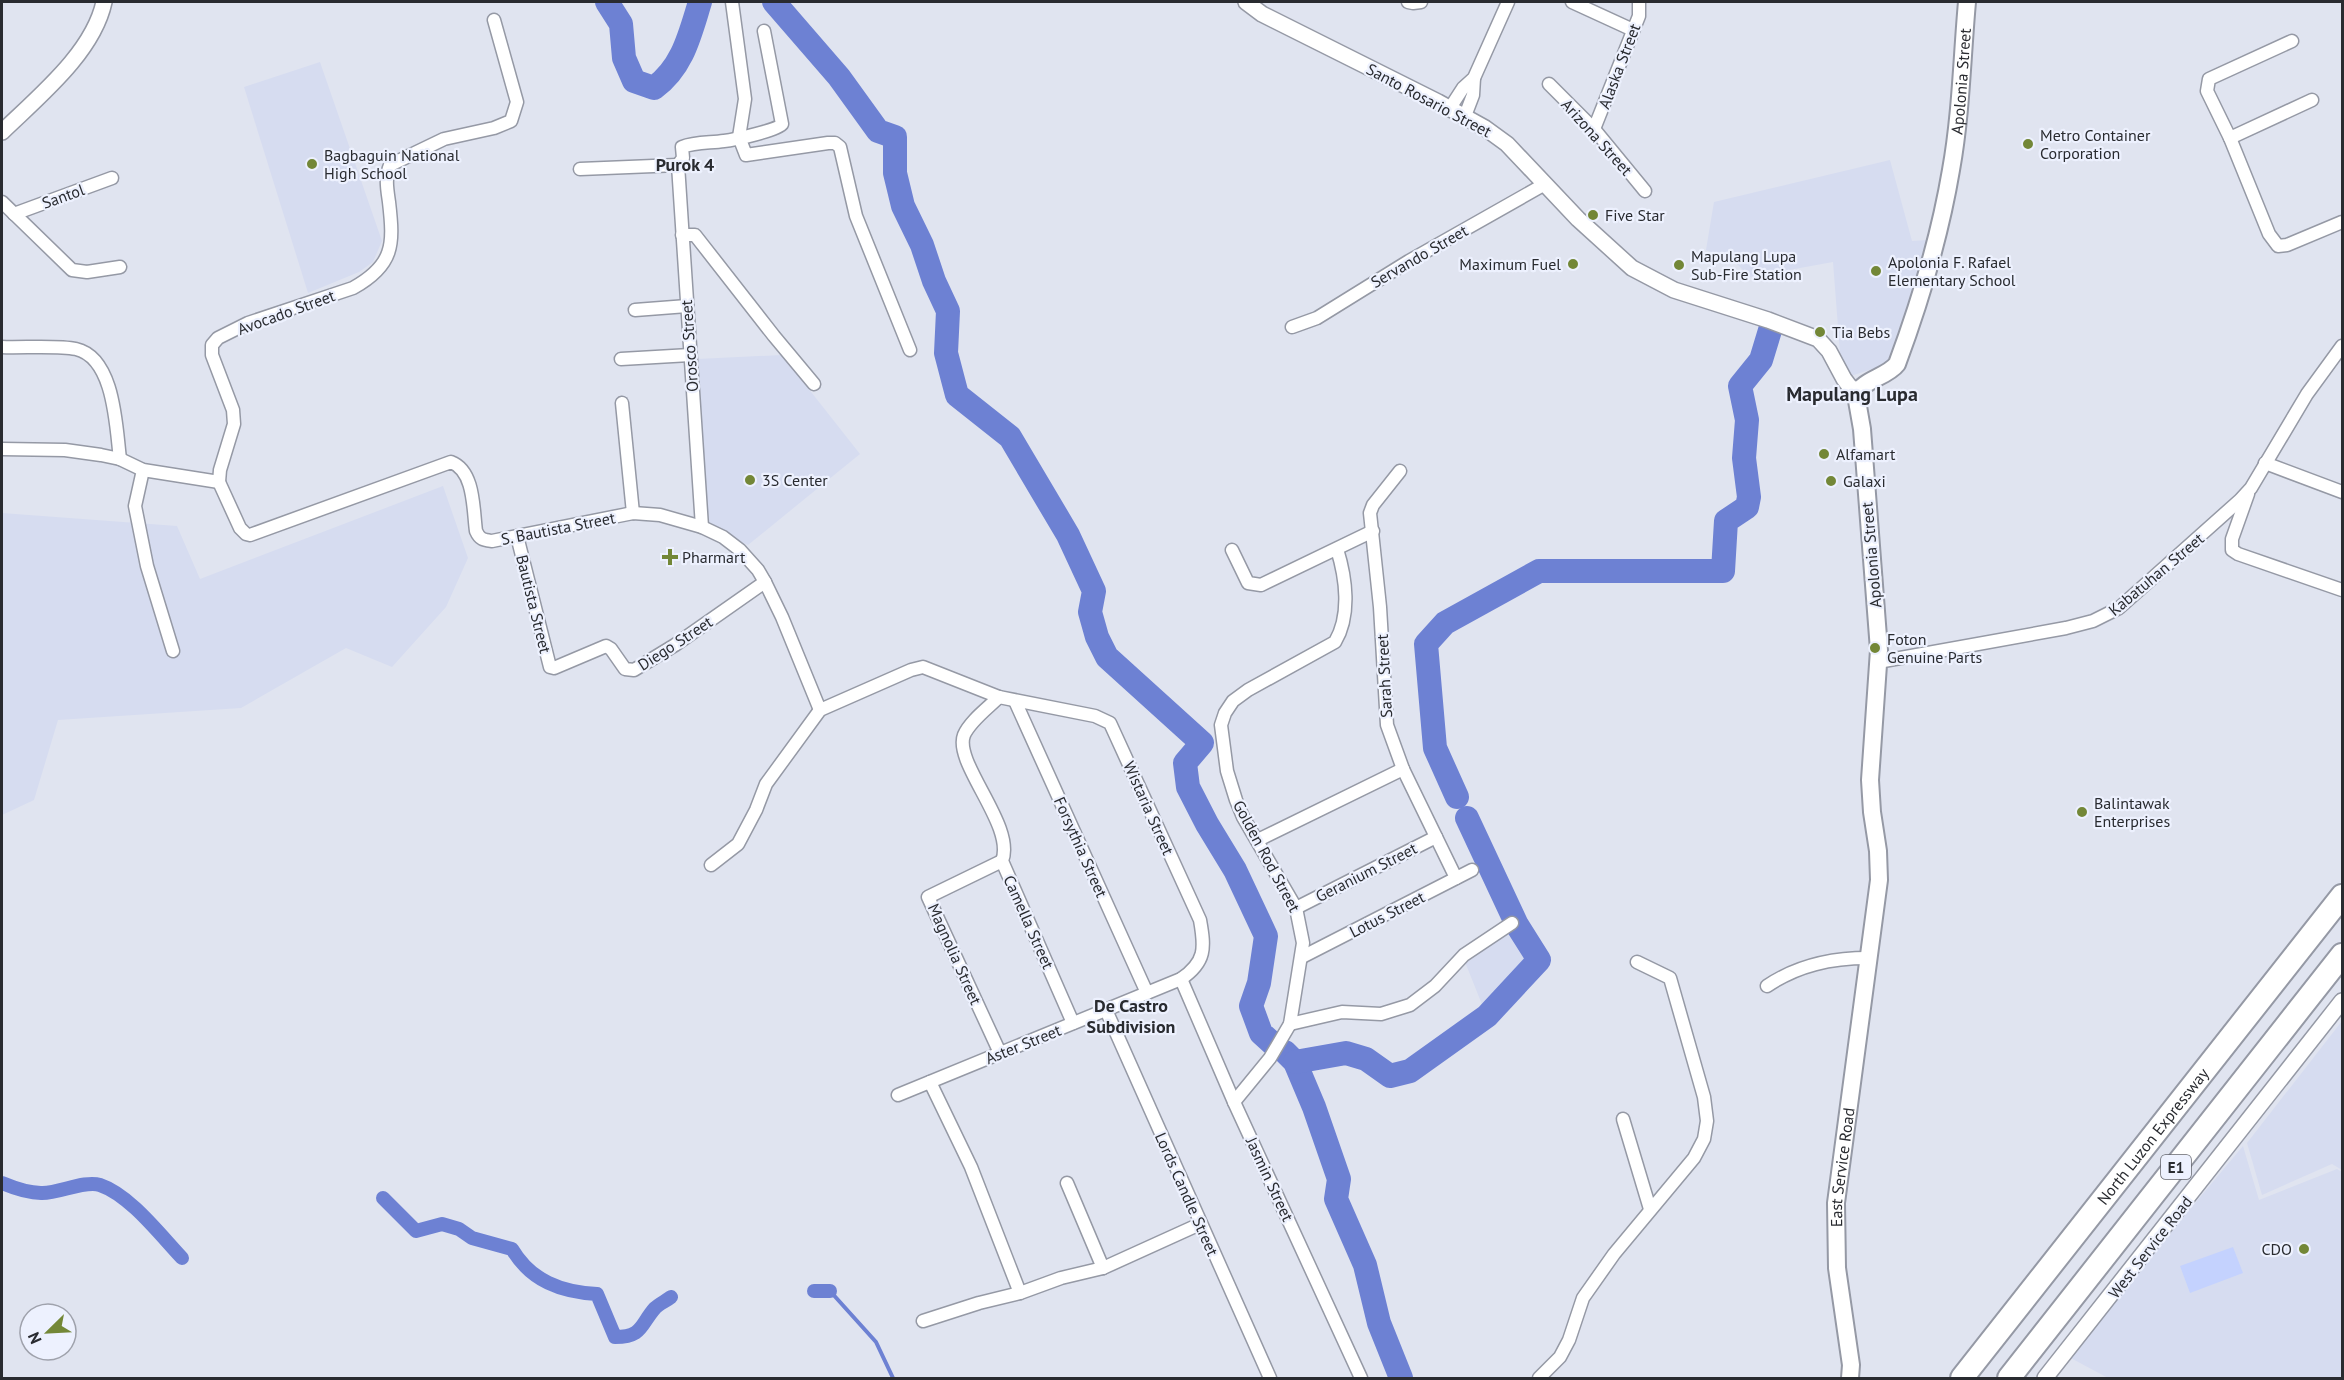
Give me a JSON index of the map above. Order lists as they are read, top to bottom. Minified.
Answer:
{"streets":{"highway":["North Luzon Expressway","E1"],"main road":["Apolonia Street","East Service Road"],"street":["Alaska Street","Santo Rosario Street","Arizona Street","Santol","Servando Street","Avocado Street","Orosco Street","S. Bautista Street","Kabatuhan Street","Bautista Street","Diego Street","Sarah Street","Wistaria Street","Forsythia Street","Golden Rod Street","Geranium Street","Lotus Street","Camella Street","Magnolia Street","Aster Street","Jasmin Street","Lords Candle Street","West Service Road"]},"crossings":[["Alaska Street","Arizona Street"],["Apolonia Street","Santo Rosario Street"],["Apolonia Street","Kabatuhan Street"],["Apolonia Street","East Service Road"],["Santo Rosario Street","Servando Street"],["Avocado Street","S. Bautista Street"],["Orosco Street","S. Bautista Street"],["S. Bautista Street","Bautista Street"],["S. Bautista Street","Diego Street"],["Bautista Street","Diego Street"],["Sarah Street","Geranium Street"],["Sarah Street","Lotus Street"],["Wistaria Street","Forsythia Street"],["Wistaria Street","Aster Street"],["Wistaria Street","Jasmin Street"],["Forsythia Street","Aster Street"],["Golden Rod Street","Geranium Street"],["Golden Rod Street","Lotus Street"],["Golden Rod Street","Jasmin Street"],["Camella Street","Magnolia Street"],["Camella Street","Aster Street"],["Magnolia Street","Aster Street"],["Aster Street","Jasmin Street"],["Aster Street","Lords Candle Street"]],"districts":["Purok 4","Mapulang Lupa","De Castro Subdivision"],"places":{"other":["Metro Container Corporation","Bagbaguin National High School","Five Star","Maximum Fuel","Mapulang Lupa Sub-Fire Station","Apolonia F. Rafael Elementary School","Tia Bebs","Alfamart","3S Center","Galaxi","Foton Genuine Parts","Balintawak Enterprises","CDO"],"health":["Pharmart"]},"north":"bottom left"}
